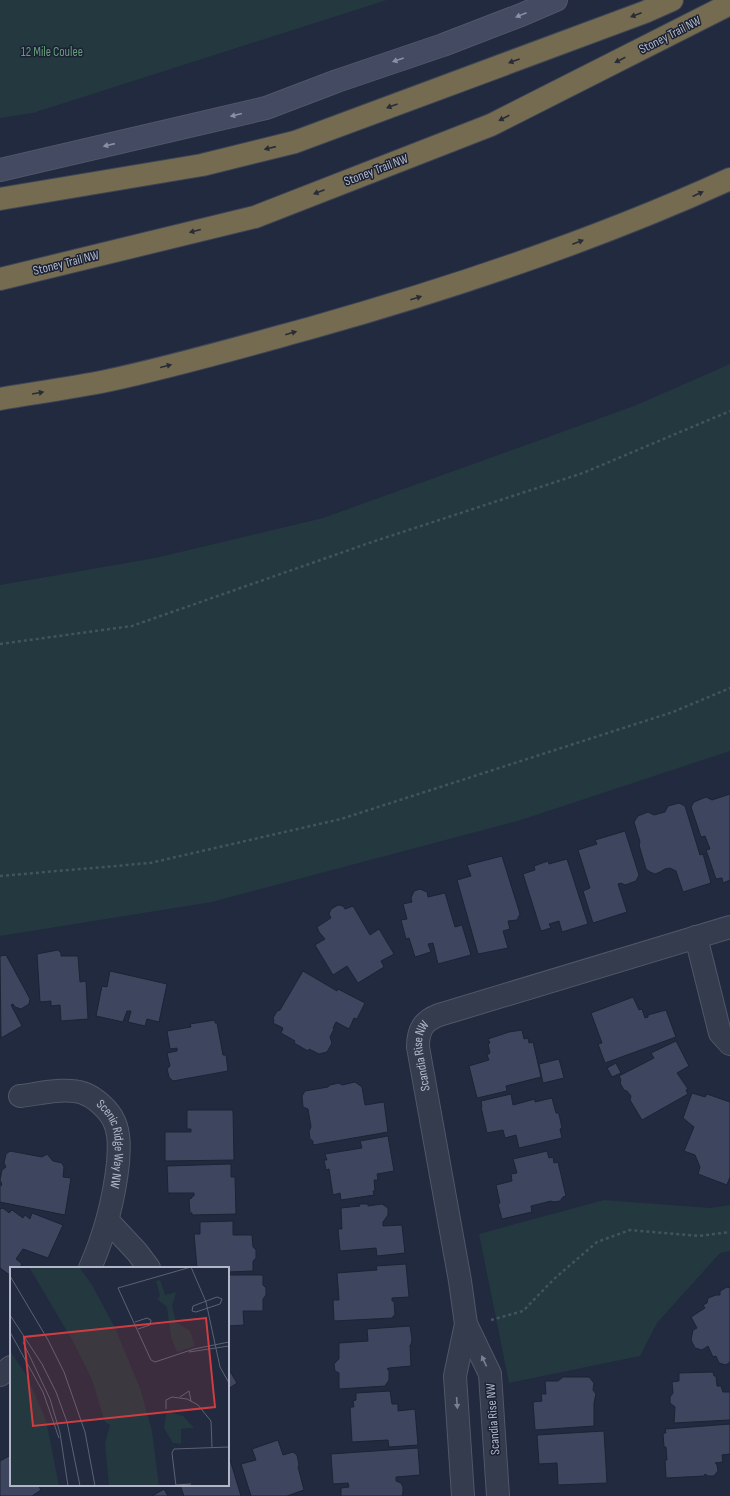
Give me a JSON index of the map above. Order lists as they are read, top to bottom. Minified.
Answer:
{"streets":{"highway":["Stoney Trail NW"],"street":["Scandia Rise NW","Scenic Ridge Way NW"]},"parks":["12 Mile Coulee"]}
